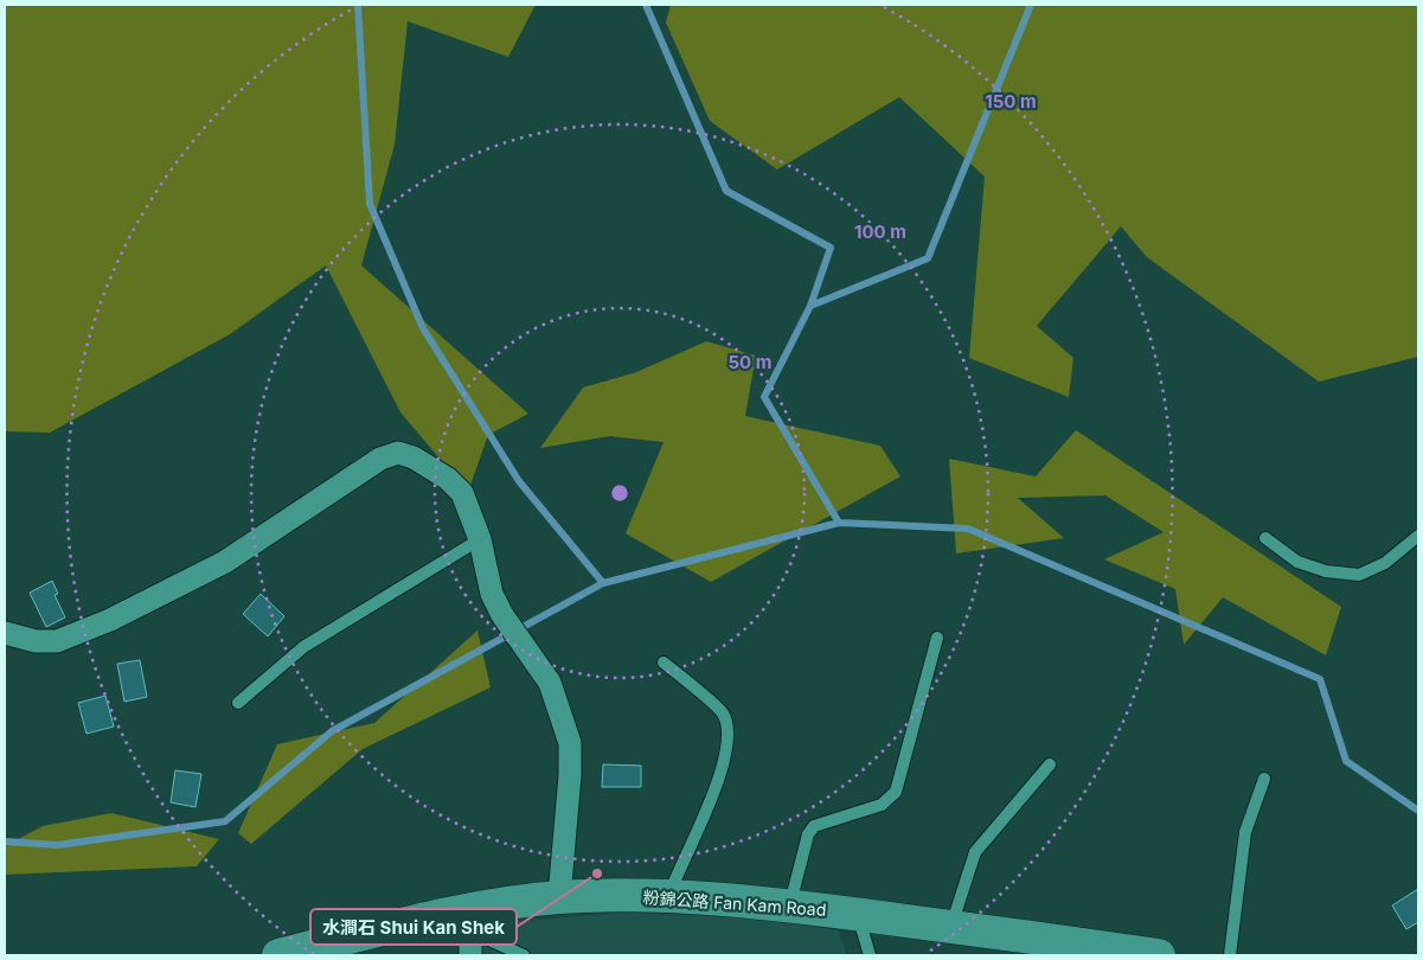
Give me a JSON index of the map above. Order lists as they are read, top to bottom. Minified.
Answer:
{"streets":{"main road":["粉錦公路 Fan Kam Road"]},"places":["水澗石 Shui Kan Shek"],"rings":["150 m","100 m","50 m"]}
